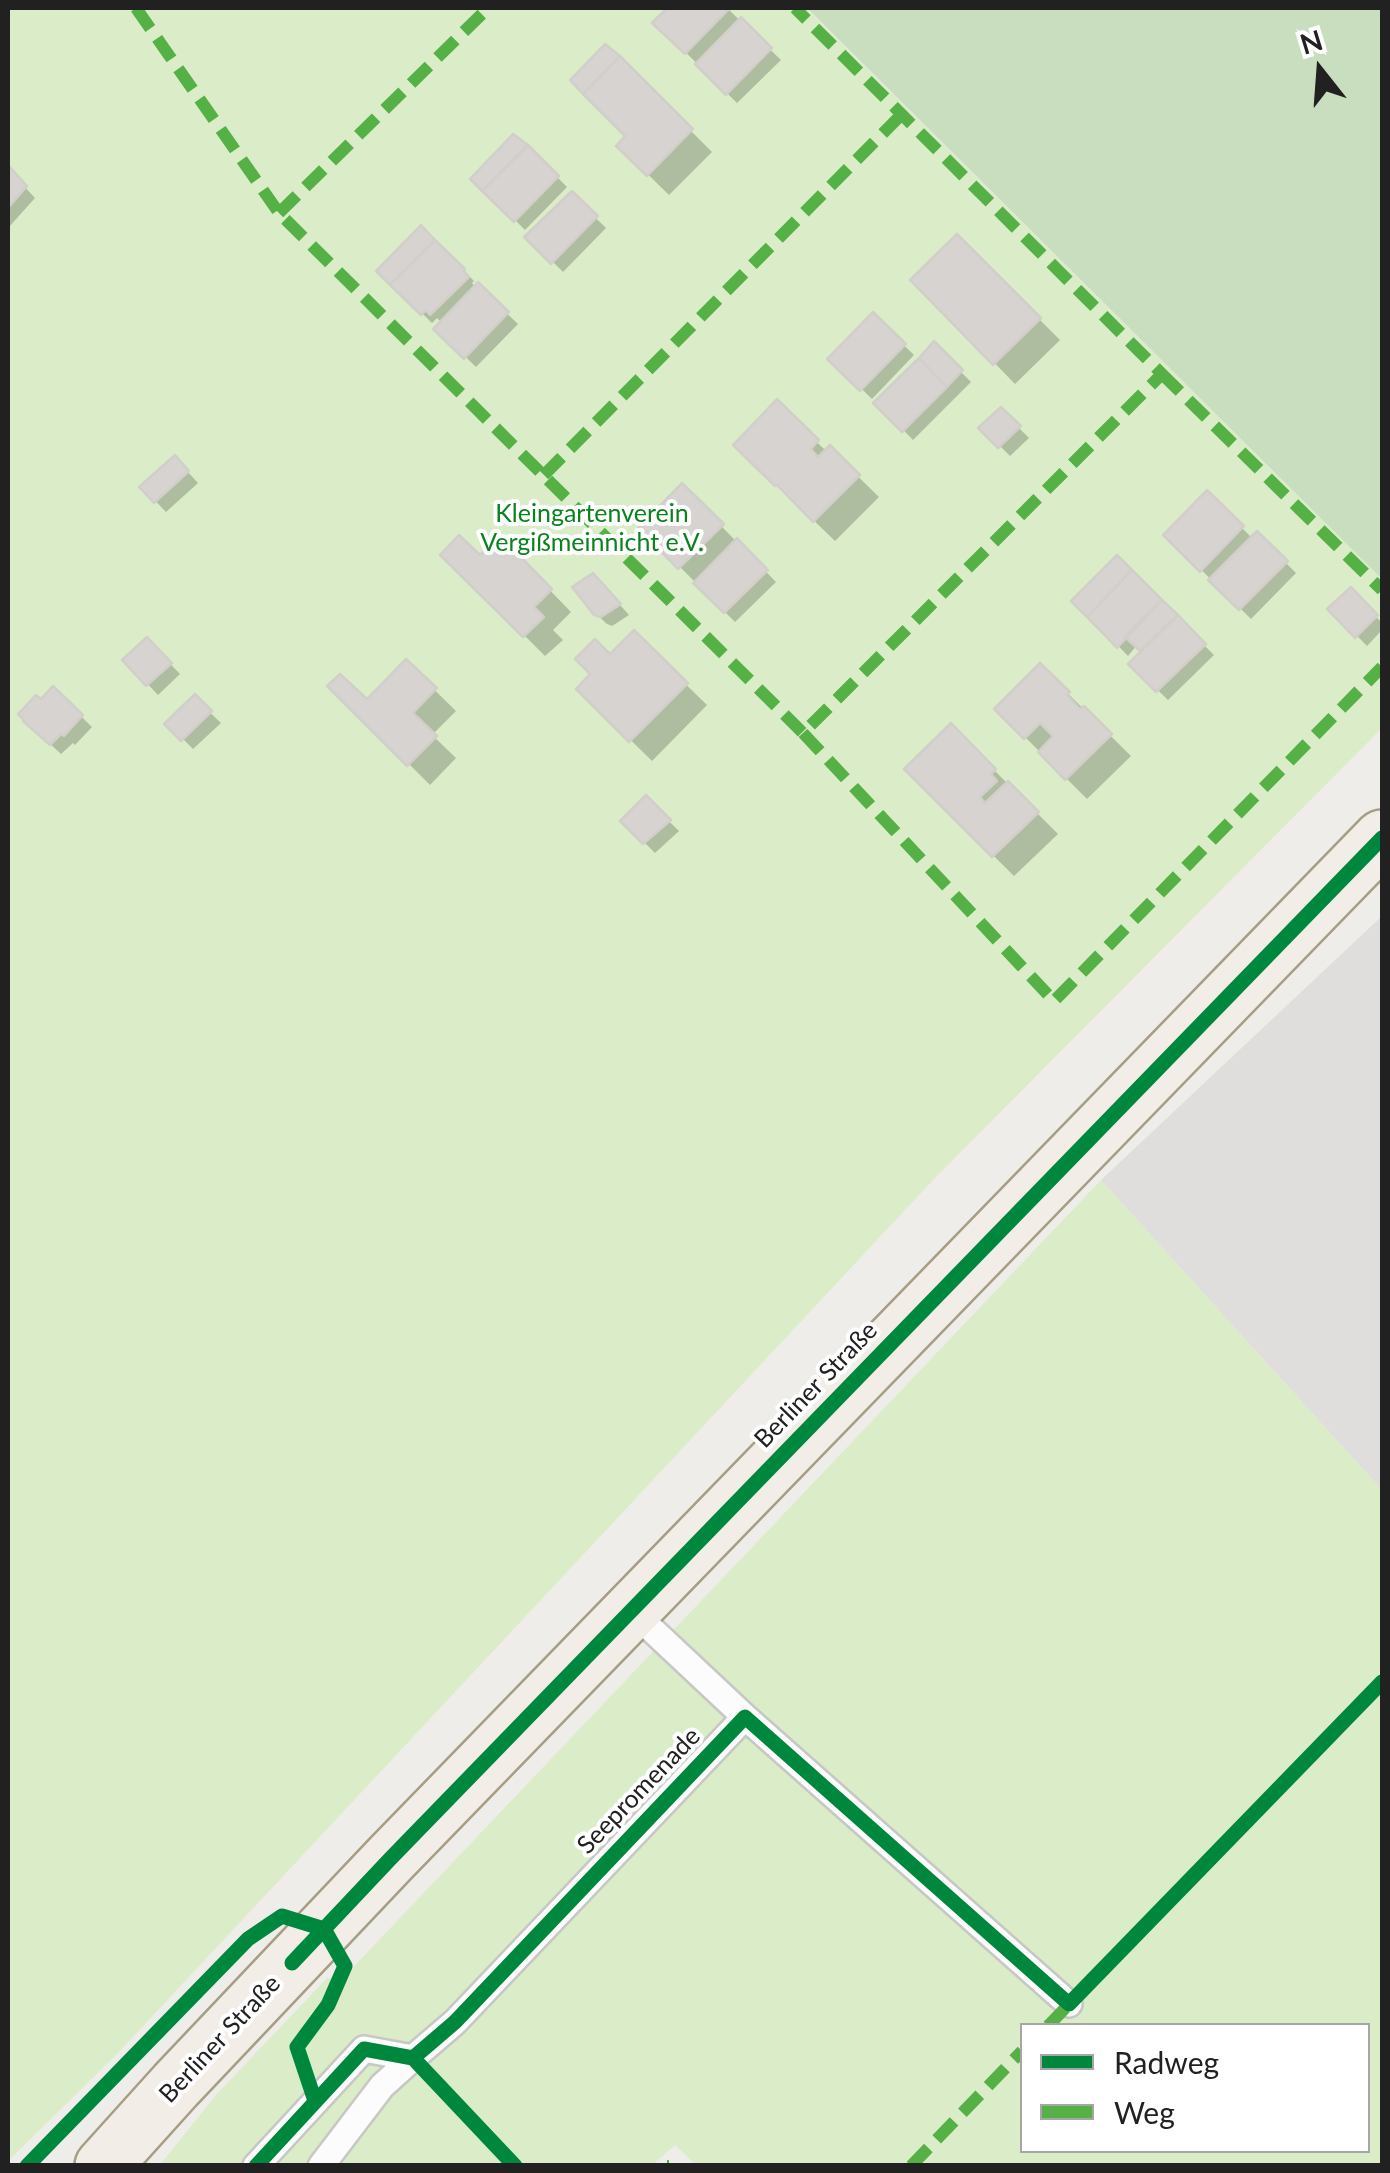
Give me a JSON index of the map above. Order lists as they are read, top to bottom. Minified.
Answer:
{"streets":{"main road":["Berliner Straße"],"lane":["Seepromenade"]},"parks":["Kleingartenverein Vergißmeinnicht e.V."],"legend":["Radweg","Weg"],"north":"top"}
